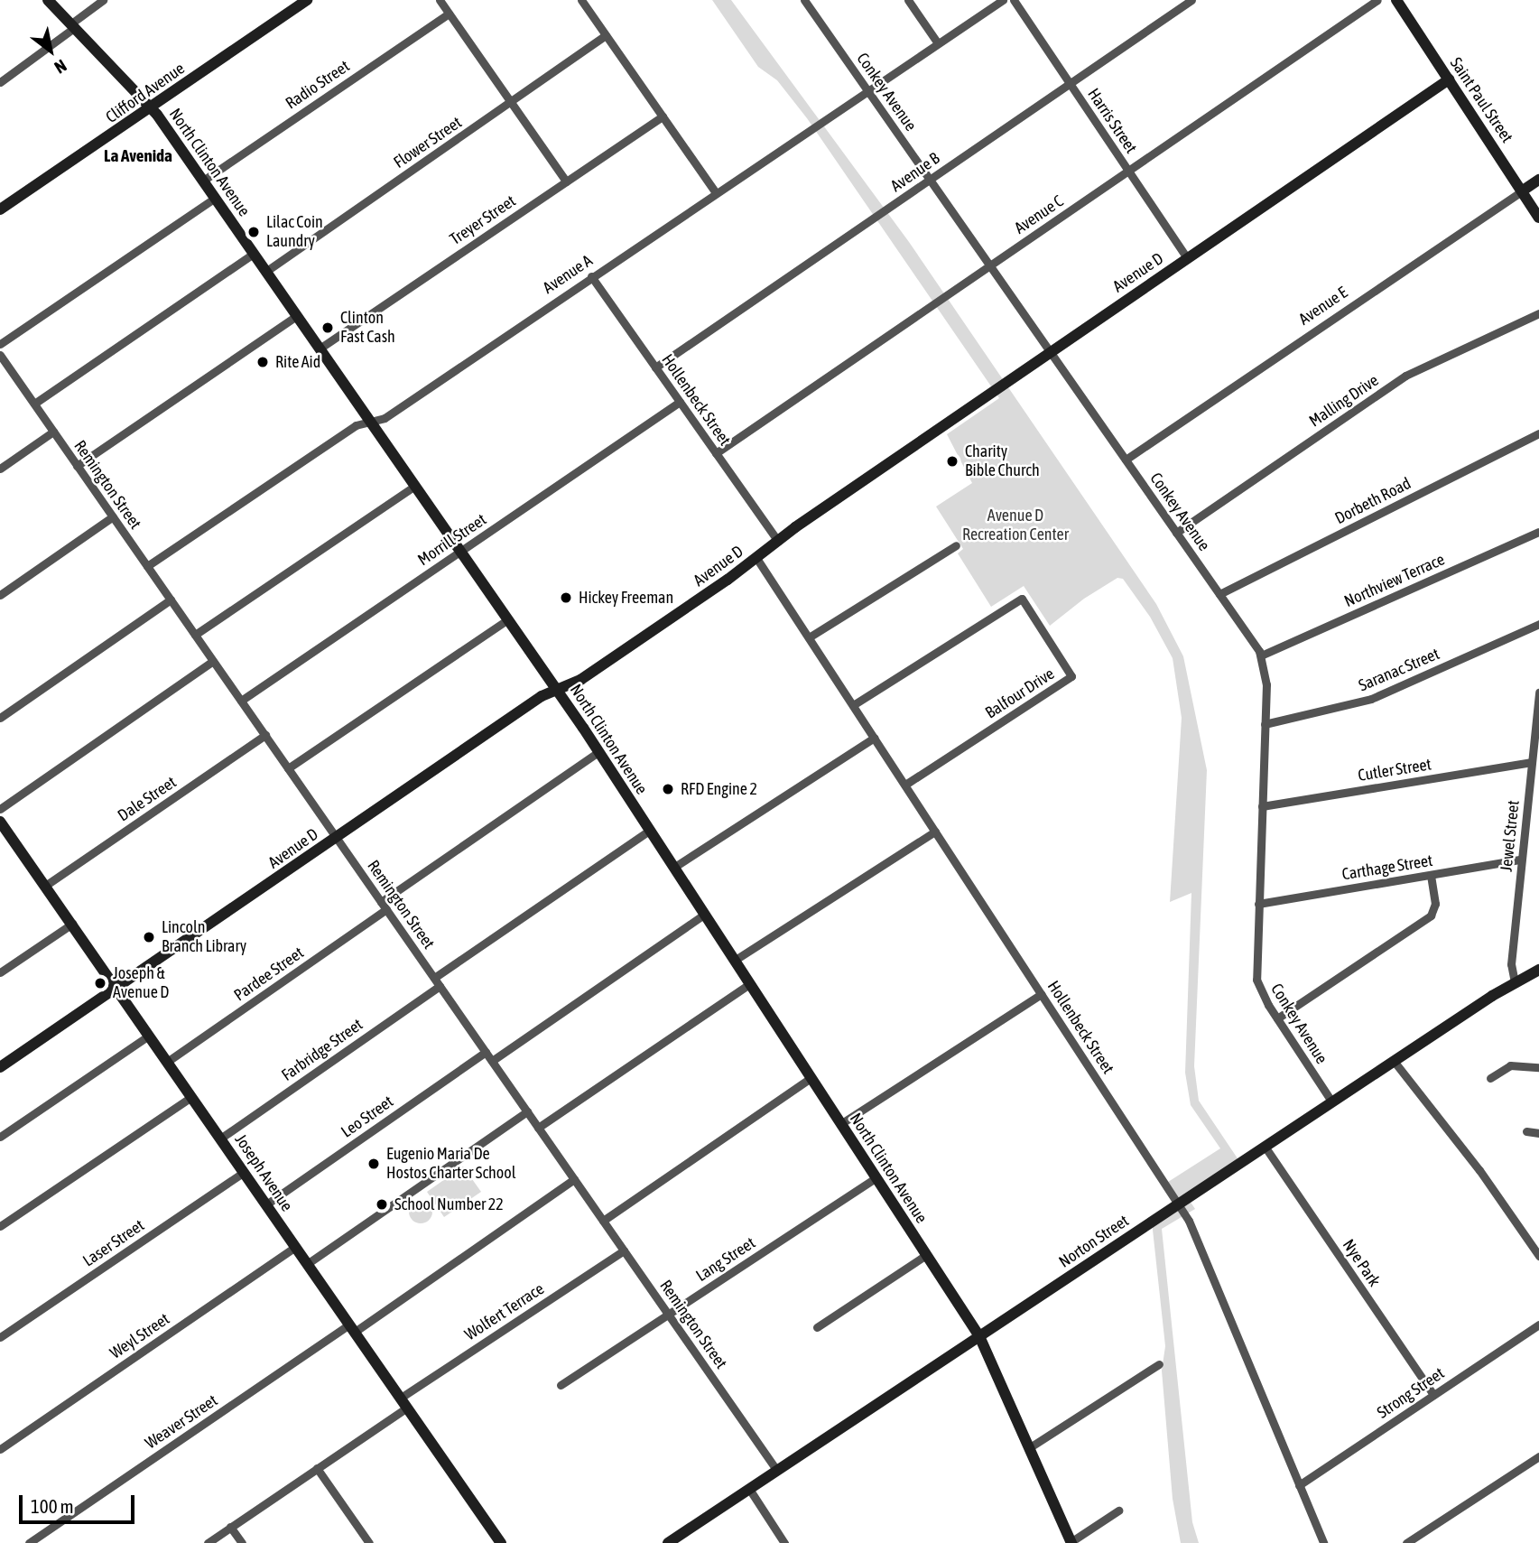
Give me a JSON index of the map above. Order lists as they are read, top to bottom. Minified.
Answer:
{"streets":{"street":["Radio Street","Conkey Avenue","Clifford Avenue","Saint Paul Street","Harris Street","Flower Street","North Clinton Avenue","Avenue B","Avenue C","Treyer Street","Avenue D","Avenue A","Avenue E","Hollenbeck Street","Malling Drive","Remington Street","Dorbeth Road","Morrill Street","Northview Terrace","Saranac Street","Balfour Drive","Cutler Street","Dale Street","Jewel Street","Carthage Street","Pardee Street","Farbridge Street","Leo Street","Joseph Avenue","Norton Street","Laser Street","Lang Street","Nye Park","Wolfert Terrace","Weyl Street","Strong Street","Weaver Street"]},"crossings":[["Radio Street","North Clinton Avenue"],["Conkey Avenue","Avenue B"],["Conkey Avenue","Avenue C"],["Conkey Avenue","Avenue D"],["Conkey Avenue","Avenue A"],["Conkey Avenue","Avenue E"],["Conkey Avenue","Malling Drive"],["Conkey Avenue","Dorbeth Road"],["Conkey Avenue","Northview Terrace"],["Conkey Avenue","Saranac Street"],["Conkey Avenue","Cutler Street"],["Conkey Avenue","Carthage Street"],["Conkey Avenue","Norton Street"],["Clifford Avenue","North Clinton Avenue"],["Saint Paul Street","Avenue D"],["Saint Paul Street","Avenue E"],["Harris Street","Avenue B"],["Harris Street","Avenue C"],["Harris Street","Avenue D"],["Flower Street","North Clinton Avenue"],["North Clinton Avenue","Treyer Street"],["North Clinton Avenue","Avenue D"],["North Clinton Avenue","Avenue A"],["North Clinton Avenue","Morrill Street"],["North Clinton Avenue","Farbridge Street"],["North Clinton Avenue","Norton Street"],["North Clinton Avenue","Lang Street"],["Avenue B","Hollenbeck Street"],["Avenue C","Hollenbeck Street"],["Avenue D","Hollenbeck Street"],["Avenue D","Remington Street"],["Avenue D","Joseph Avenue"],["Avenue A","Hollenbeck Street"],["Avenue A","Remington Street"],["Hollenbeck Street","Morrill Street"],["Hollenbeck Street","Balfour Drive"],["Hollenbeck Street","Norton Street"],["Hollenbeck Street","Strong Street"],["Remington Street","Morrill Street"],["Remington Street","Dale Street"],["Remington Street","Pardee Street"],["Remington Street","Farbridge Street"],["Remington Street","Leo Street"],["Remington Street","Norton Street"],["Remington Street","Lang Street"],["Remington Street","Wolfert Terrace"],["Remington Street","Weaver Street"],["Cutler Street","Jewel Street"],["Dale Street","Joseph Avenue"],["Jewel Street","Carthage Street"],["Jewel Street","Norton Street"],["Pardee Street","Joseph Avenue"],["Farbridge Street","Joseph Avenue"],["Leo Street","Joseph Avenue"],["Joseph Avenue","Laser Street"],["Joseph Avenue","Wolfert Terrace"],["Joseph Avenue","Weyl Street"],["Joseph Avenue","Weaver Street"],["Norton Street","Nye Park"],["Nye Park","Strong Street"]],"districts":["La Avenida"],"parks":["Avenue D Recreation Center"],"places":["Lilac Coin Laundry","Clinton Fast Cash","Rite Aid","Charity Bible Church","Hickey Freeman","RFD Engine 2","Lincoln Branch Library","Joseph & Avenue D","Eugenio Maria De Hostos Charter School","School Number 22"],"scale_bar":"100 m","north":"bottom right"}
